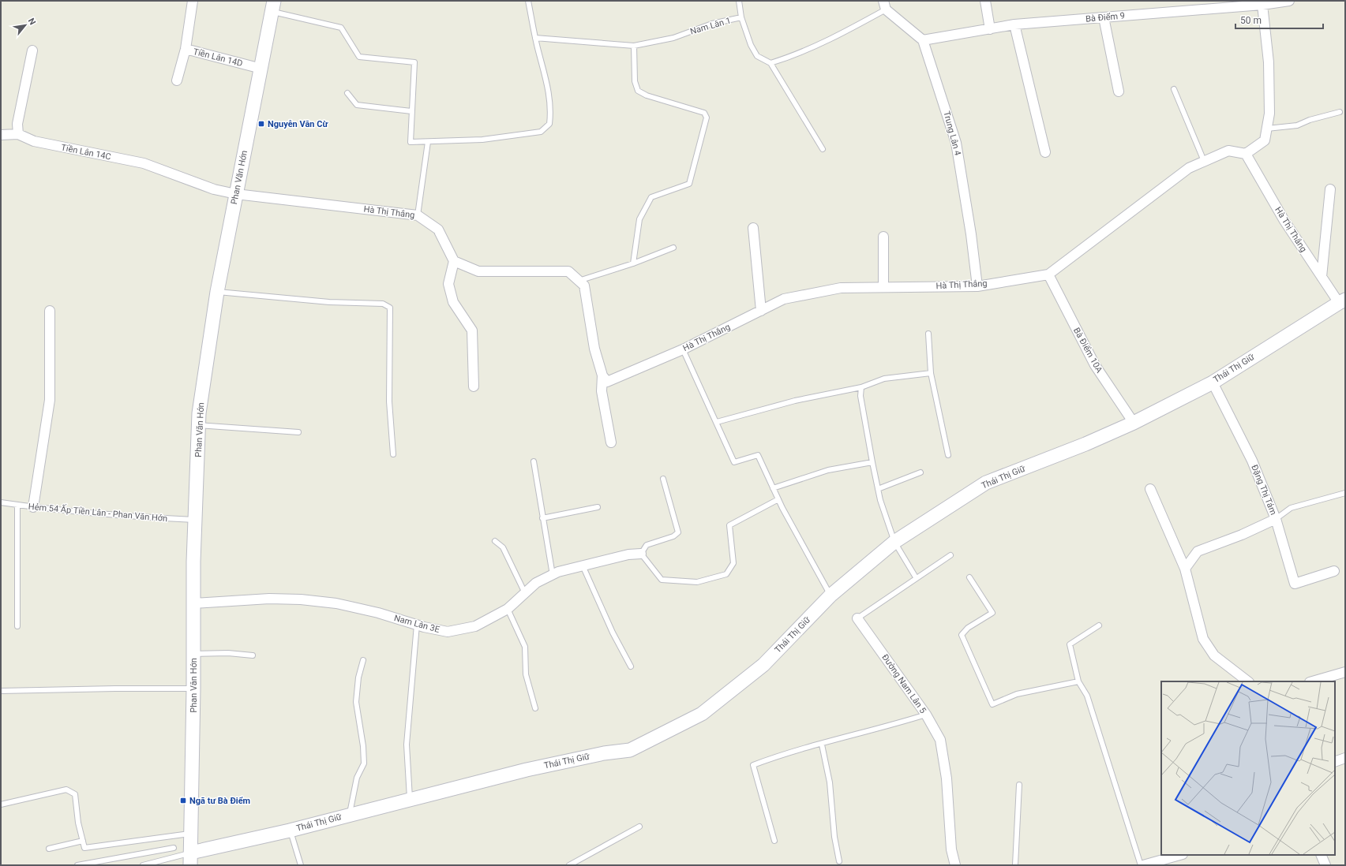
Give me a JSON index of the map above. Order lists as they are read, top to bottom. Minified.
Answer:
{"streets":{"street":["Bà Điểm 9","Tiền Lân 14D","Trung Lân 4","Tiền Lân 14C","Phan Văn Hớn","Hà Thị Thắng","Bà Điểm 10A","Thái Thị Giữ","Đặng Thị Tám","Nam Lân 3E","Đường Nam Lân 5"],"lane":["Nam Lân 1","Hẻm 54 Ấp Tiền Lân - Phan Văn Hớn"]},"crossings":[["Bà Điểm 9","Trung Lân 4"],["Tiền Lân 14D","Phan Văn Hớn"],["Trung Lân 4","Hà Thị Thắng"],["Tiền Lân 14C","Phan Văn Hớn"],["Tiền Lân 14C","Hà Thị Thắng"],["Phan Văn Hớn","Hà Thị Thắng"],["Phan Văn Hớn","Thái Thị Giữ"],["Phan Văn Hớn","Hẻm 54 Ấp Tiền Lân - Phan Văn Hớn"],["Phan Văn Hớn","Nam Lân 3E"],["Hà Thị Thắng","Bà Điểm 10A"],["Hà Thị Thắng","Thái Thị Giữ"],["Bà Điểm 10A","Thái Thị Giữ"],["Thái Thị Giữ","Đặng Thị Tám"]],"places":{"transit":["Nguyễn Văn Cừ","Ngã tư Bà Điểm"]},"scale_bar":"50 m","north":"top right"}
